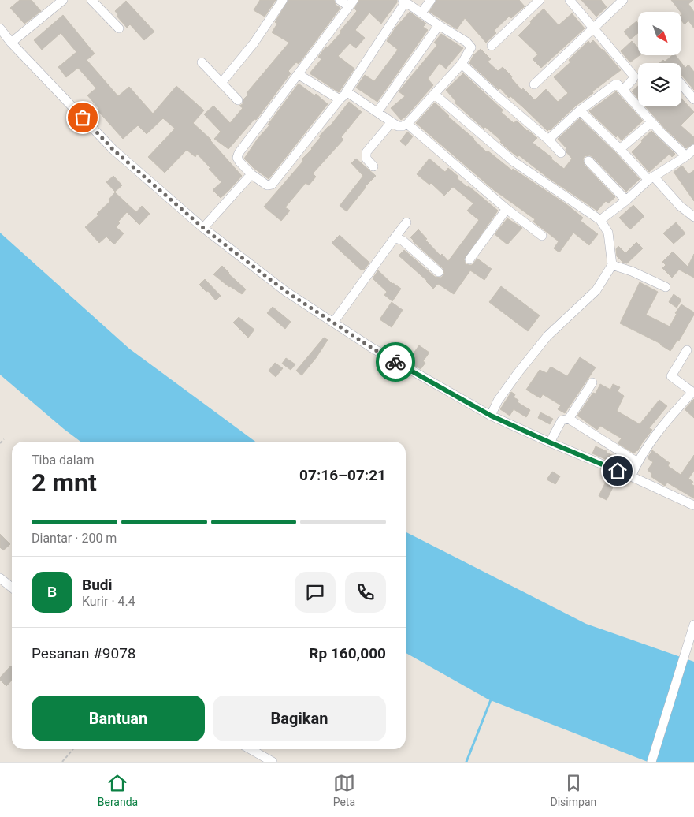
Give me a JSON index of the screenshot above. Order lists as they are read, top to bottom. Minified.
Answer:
{"north":"bottom right","page":{"heading":["2 mnt","Tiba dalam","07:16–07:21"],"panel":["Budi","Kurir · 4.4","Pesanan #9078","Rp 160,000"],"bar":"Diantar · 200 m","round":"B","buttons":["Bantuan","Bagikan"],"tabs":["Beranda","Peta","Disimpan"]}}
